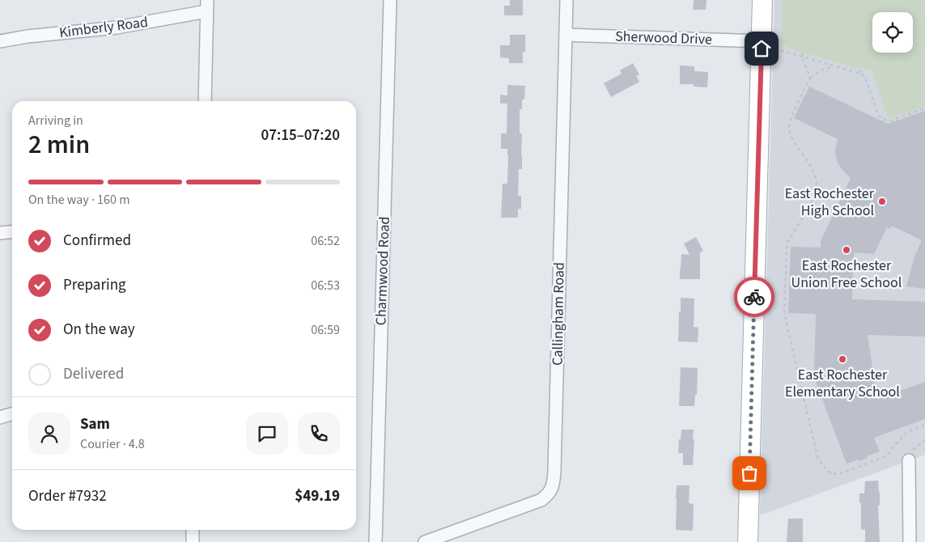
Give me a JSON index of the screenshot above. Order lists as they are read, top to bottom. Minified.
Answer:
{"streets":{"street":["Kimberly Road","Sherwood Drive","Charmwood Road","Callingham Road"]},"crossings":[["Sherwood Drive","Callingham Road"]],"places":["East Rochester High School","East Rochester Union Free School","East Rochester Elementary School"],"page":{"heading":["2 min","Arriving in","07:15–07:20"],"panel":["Sam","Courier · 4.8","Order #7932","$49.19"],"bar":"On the way · 160 m","list":[["Confirmed","06:52"],["Preparing","06:53"],["On the way","06:59"],"Delivered"]}}
